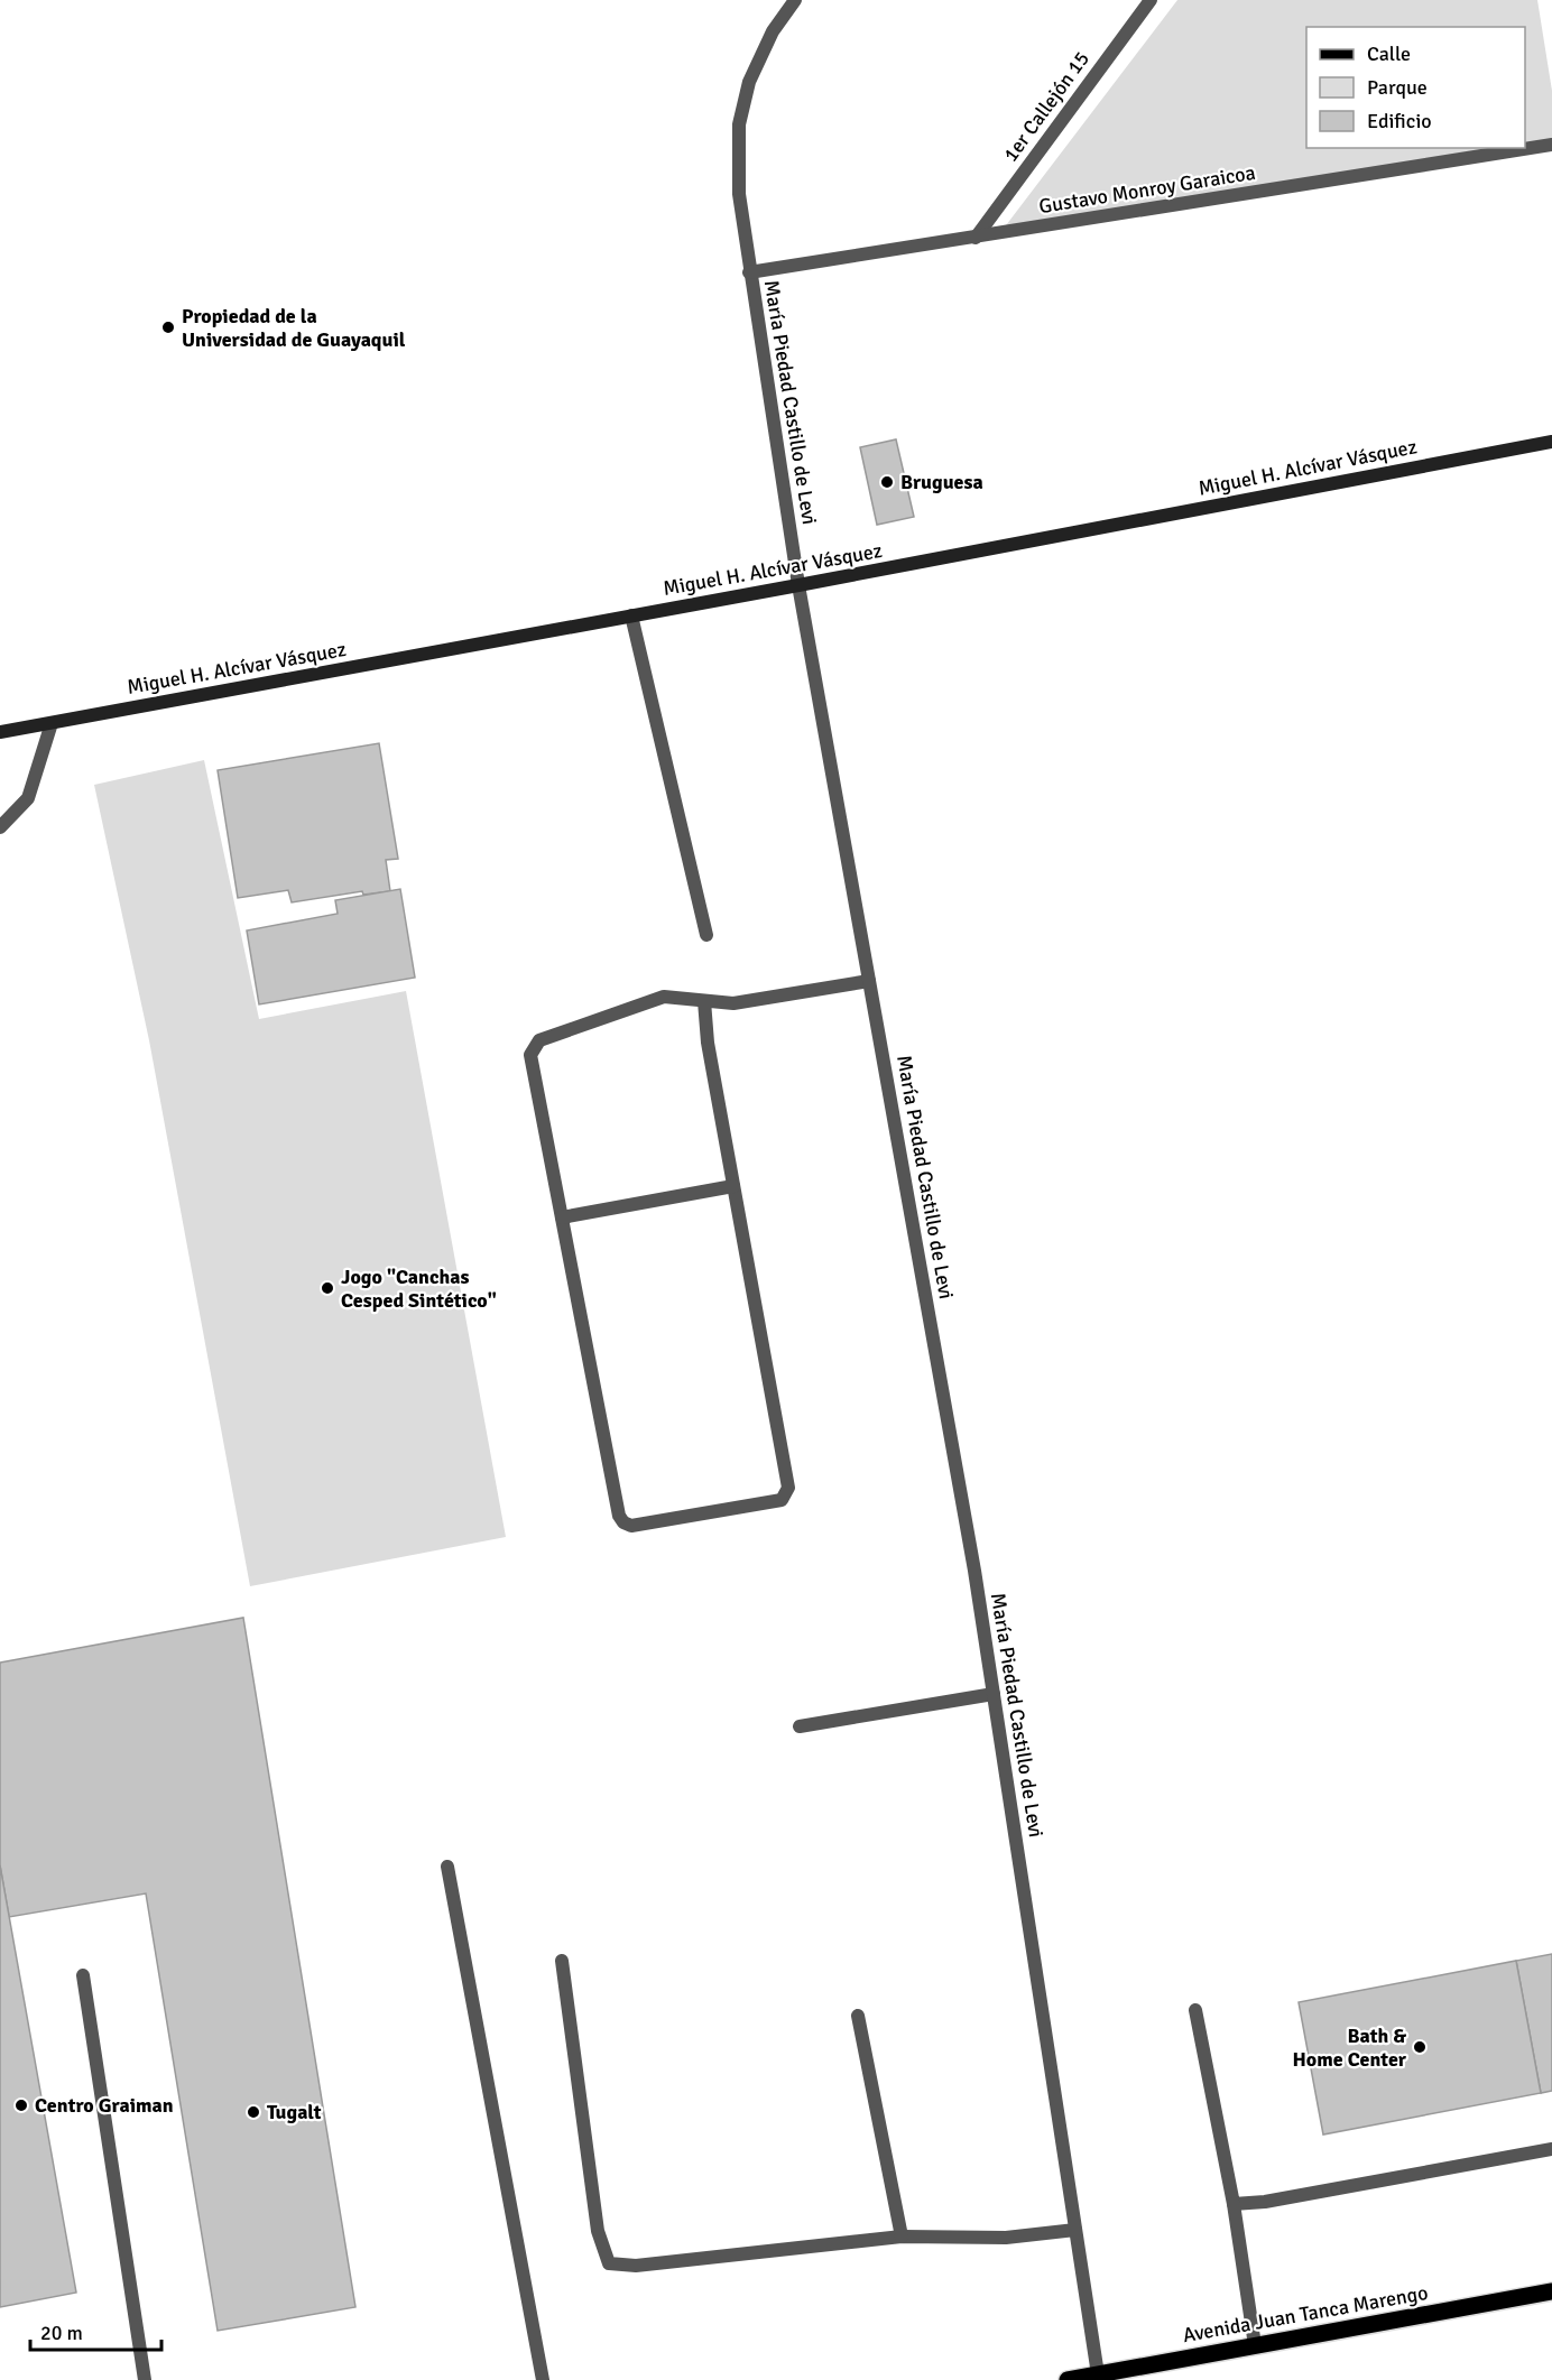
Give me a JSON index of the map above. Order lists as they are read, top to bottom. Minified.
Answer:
{"streets":{"main road":["Avenida Juan Tanca Marengo"],"street":["1er Callejón 15","Gustavo Monroy Garaicoa","María Piedad Castillo de Levi","Miguel H. Alcívar Vásquez"]},"crossings":[["1er Callejón 15","Gustavo Monroy Garaicoa"],["Gustavo Monroy Garaicoa","María Piedad Castillo de Levi"],["María Piedad Castillo de Levi","Miguel H. Alcívar Vásquez"],["María Piedad Castillo de Levi","Avenida Juan Tanca Marengo"]],"places":["Propiedad de la Universidad de Guayaquil","Bruguesa","Jogo \"Canchas Cesped Sintético\"","Bath & Home Center","Centro Graiman","Tugalt"],"legend":["Calle","Parque","Edificio"],"scale_bar":"20 m"}
